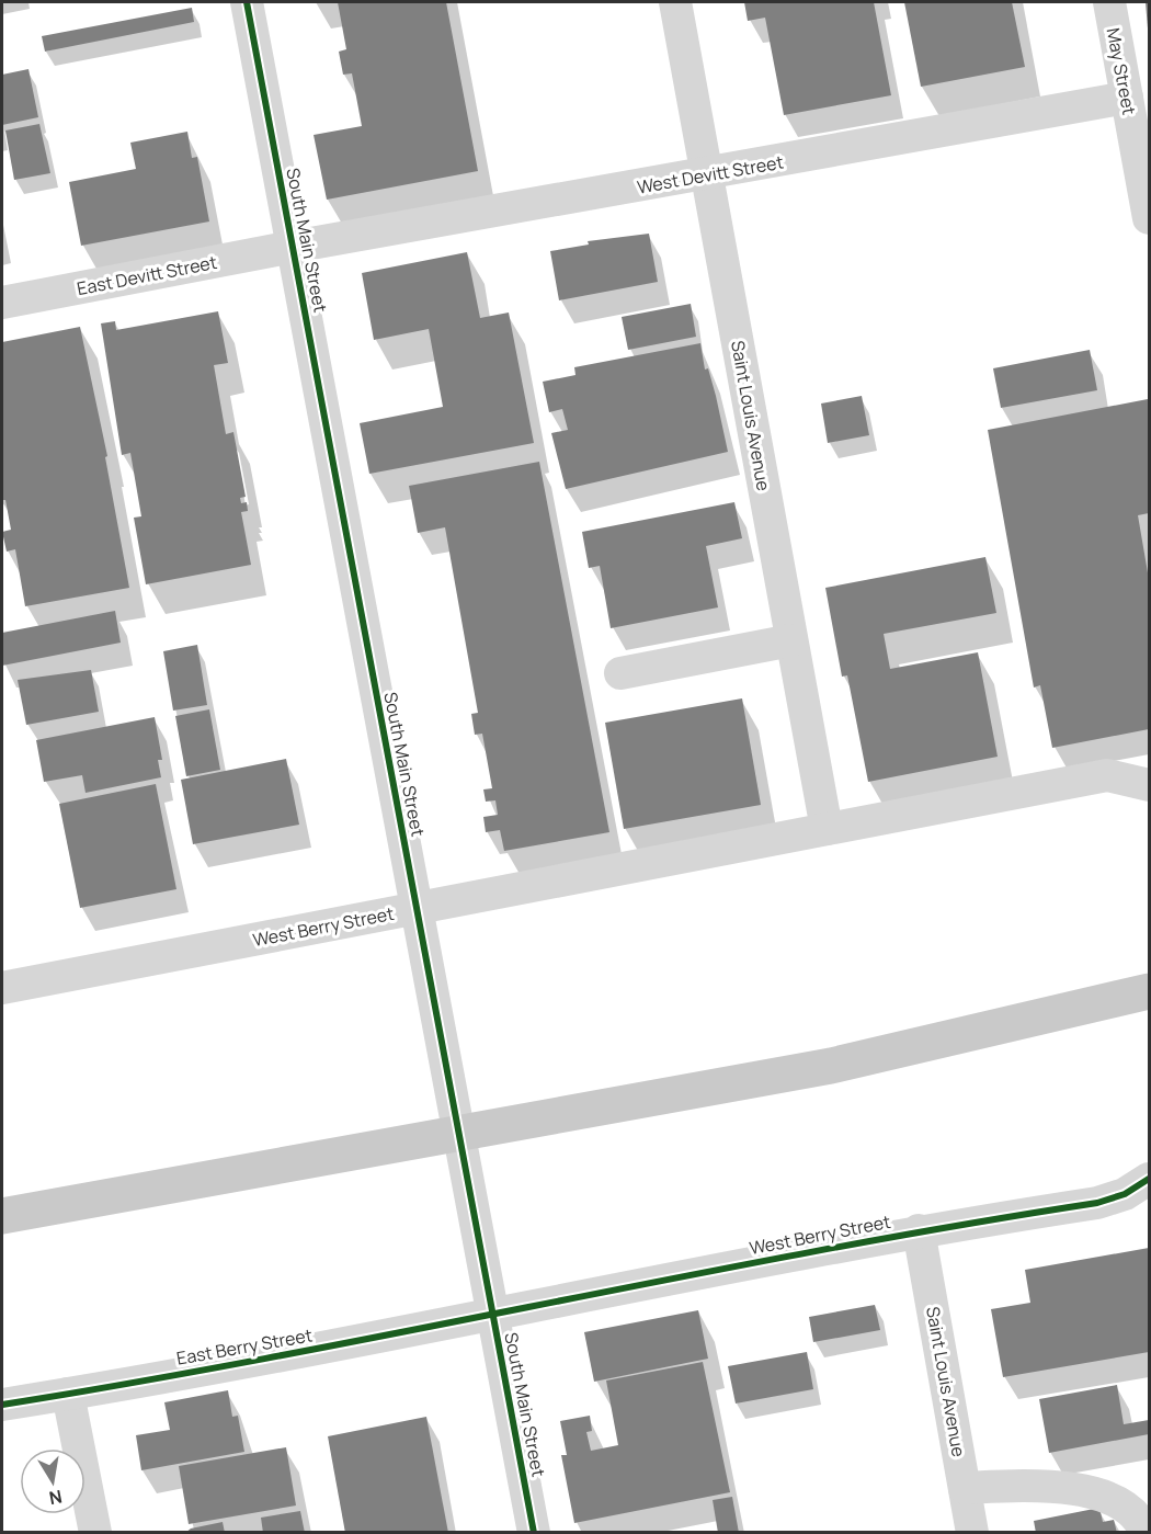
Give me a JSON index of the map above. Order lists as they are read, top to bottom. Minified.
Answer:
{"streets":{"street":["May Street","West Devitt Street","South Main Street","East Devitt Street","Saint Louis Avenue","West Berry Street","East Berry Street"]},"crossings":[["May Street","West Devitt Street"],["West Devitt Street","South Main Street"],["West Devitt Street","East Devitt Street"],["West Devitt Street","Saint Louis Avenue"],["South Main Street","East Devitt Street"],["South Main Street","West Berry Street"],["South Main Street","East Berry Street"],["Saint Louis Avenue","West Berry Street"],["West Berry Street","East Berry Street"]],"north":"bottom"}
